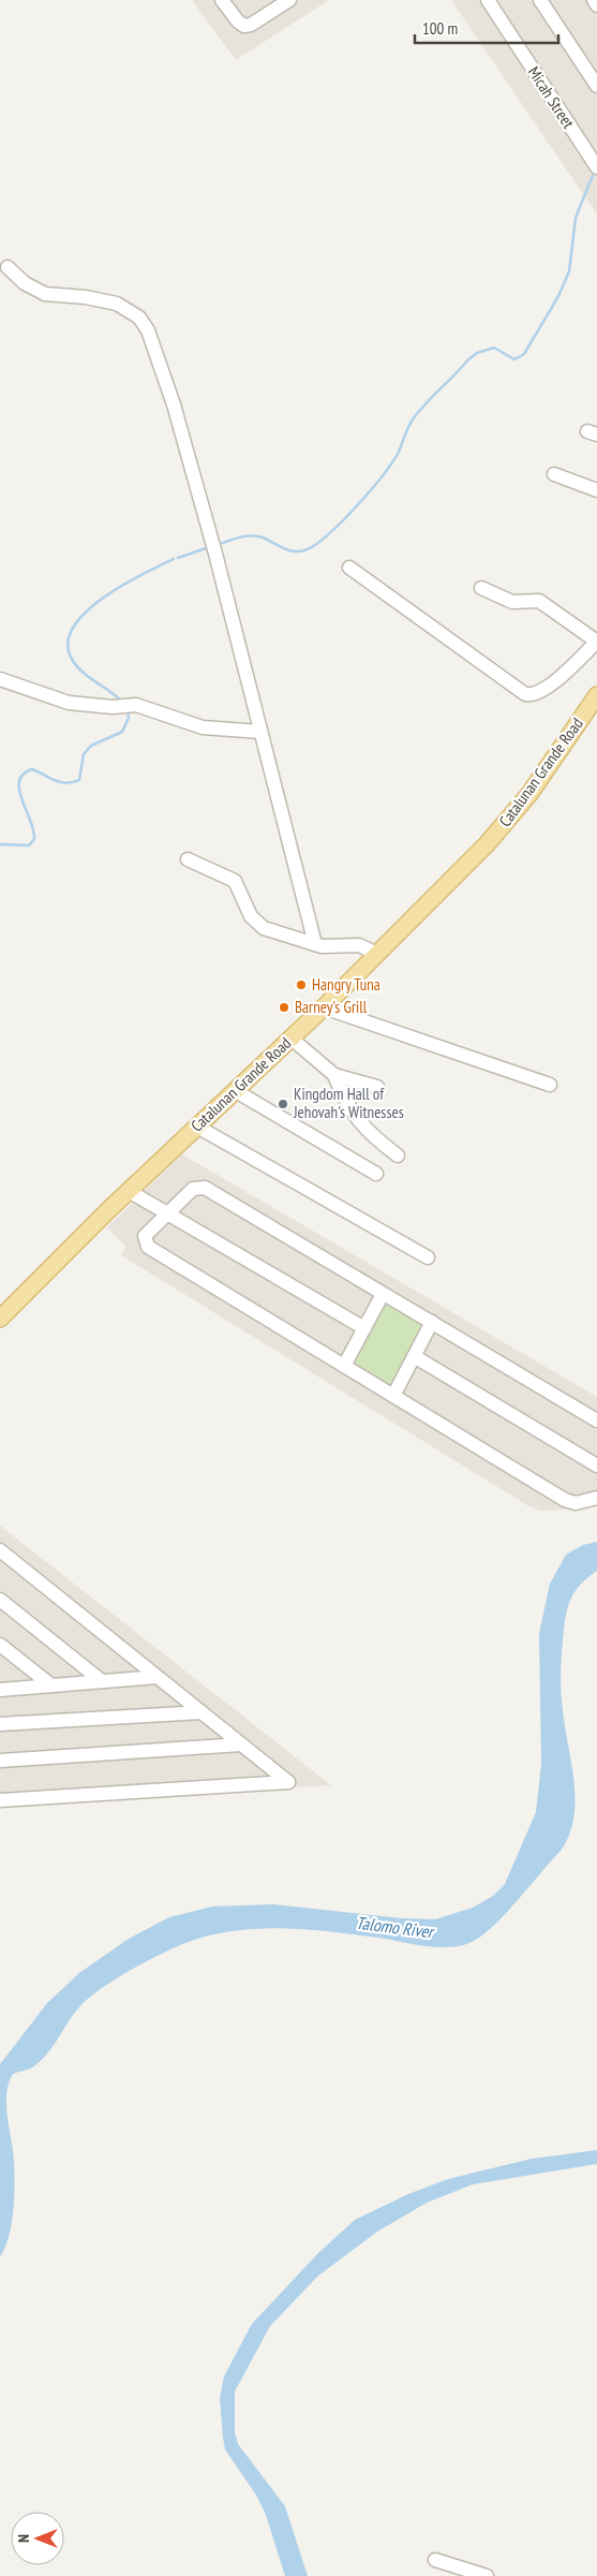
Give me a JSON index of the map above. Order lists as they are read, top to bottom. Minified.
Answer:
{"streets":{"main road":["Catalunan Grande Road"],"street":["Micah Street"]},"water":["Talomo River"],"places":["Hangry Tuna","Barney's Grill","Kingdom Hall of Jehovah's Witnesses"],"scale_bar":"100 m","north":"left"}
